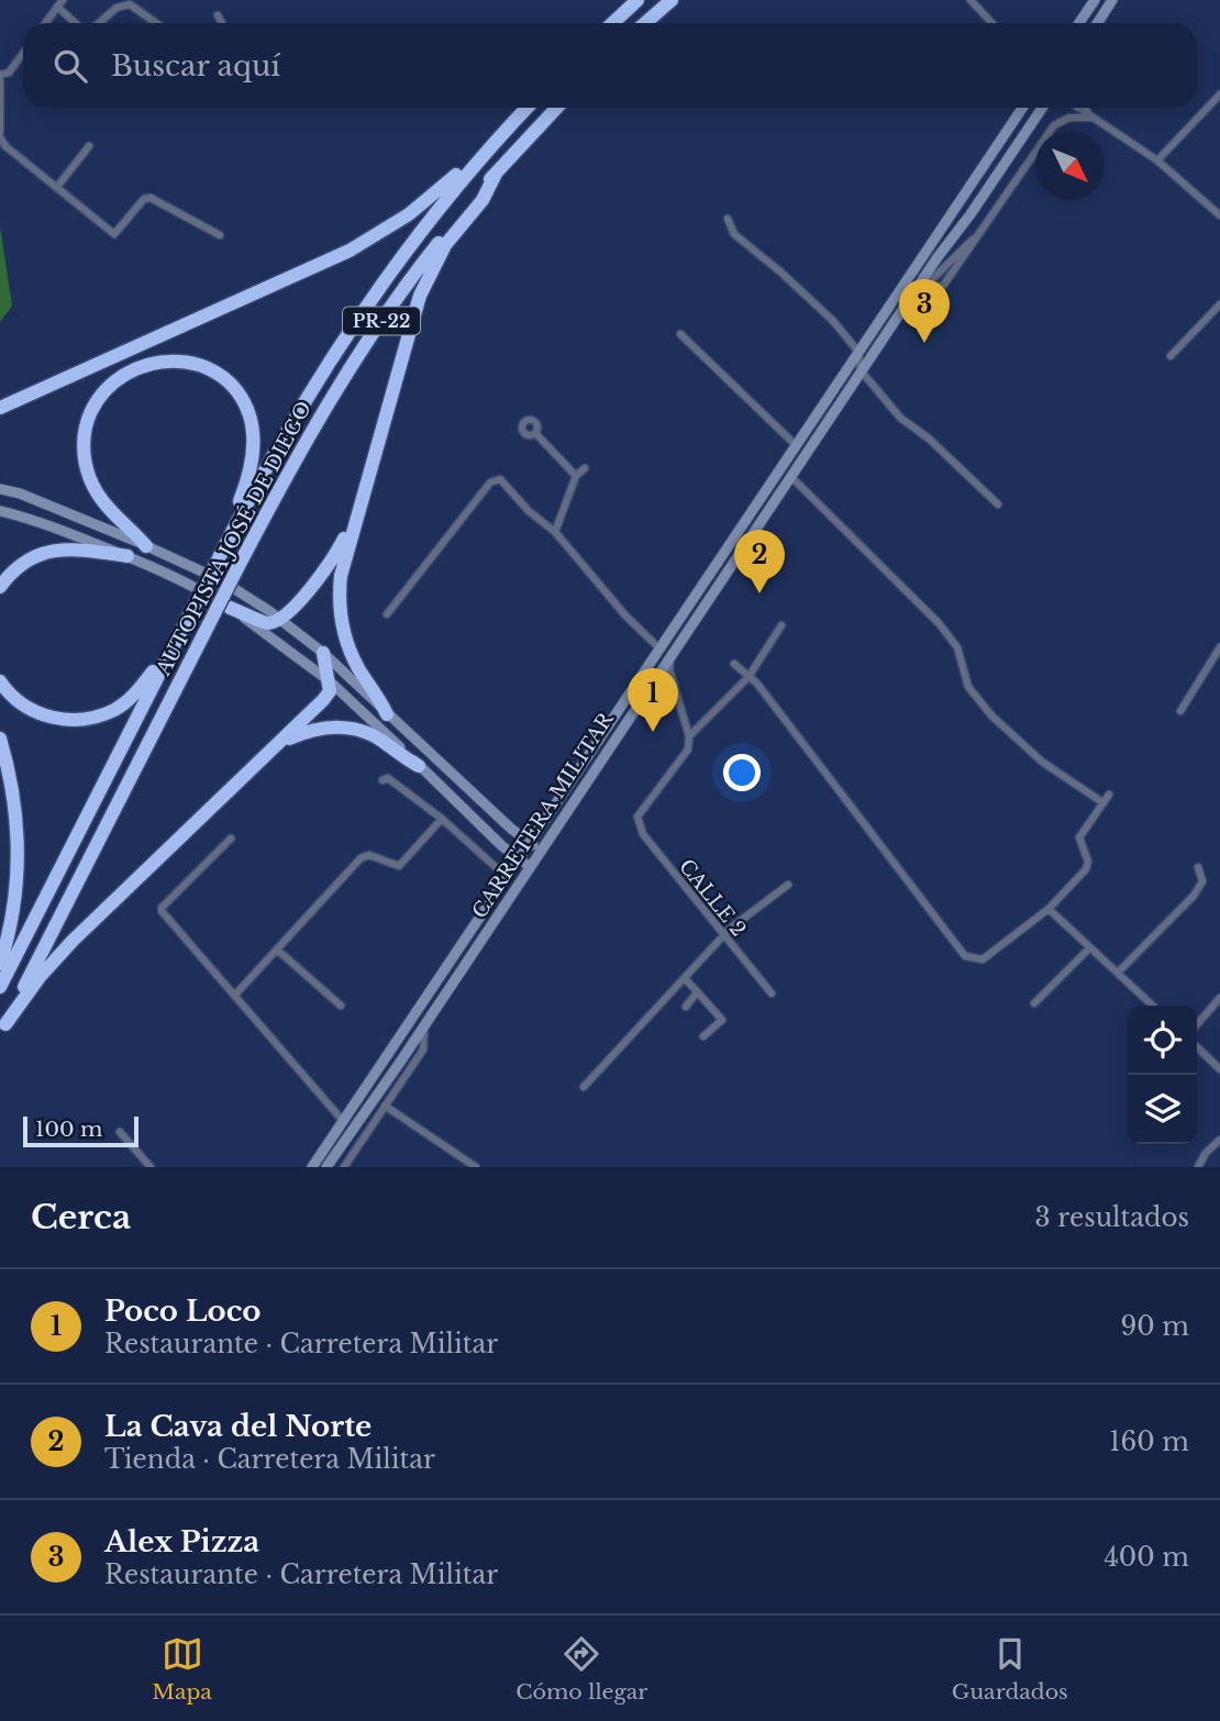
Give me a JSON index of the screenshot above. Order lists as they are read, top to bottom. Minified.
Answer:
{"streets":{"highway":["PR-22","AUTOPISTA JOSÉ DE DIEGO"],"main road":["CARRETERA MILITAR"],"street":["CALLE 2"]},"scale_bar":"100 m","north":"bottom right","page":{"search":"Buscar aquí","pins":["3","2","1"],"scale":"100 m","heading":["Cerca","3 resultados"],"list":[{"mark":"1","name":"Poco Loco","note":"Restaurante · Carretera Militar","value":"90 m"},{"mark":"2","name":"La Cava del Norte","note":"Tienda · Carretera Militar","value":"160 m"},{"mark":"3","name":"Alex Pizza","note":"Restaurante · Carretera Militar","value":"400 m"}],"nav":["Mapa","Cómo llegar","Guardados"]}}
